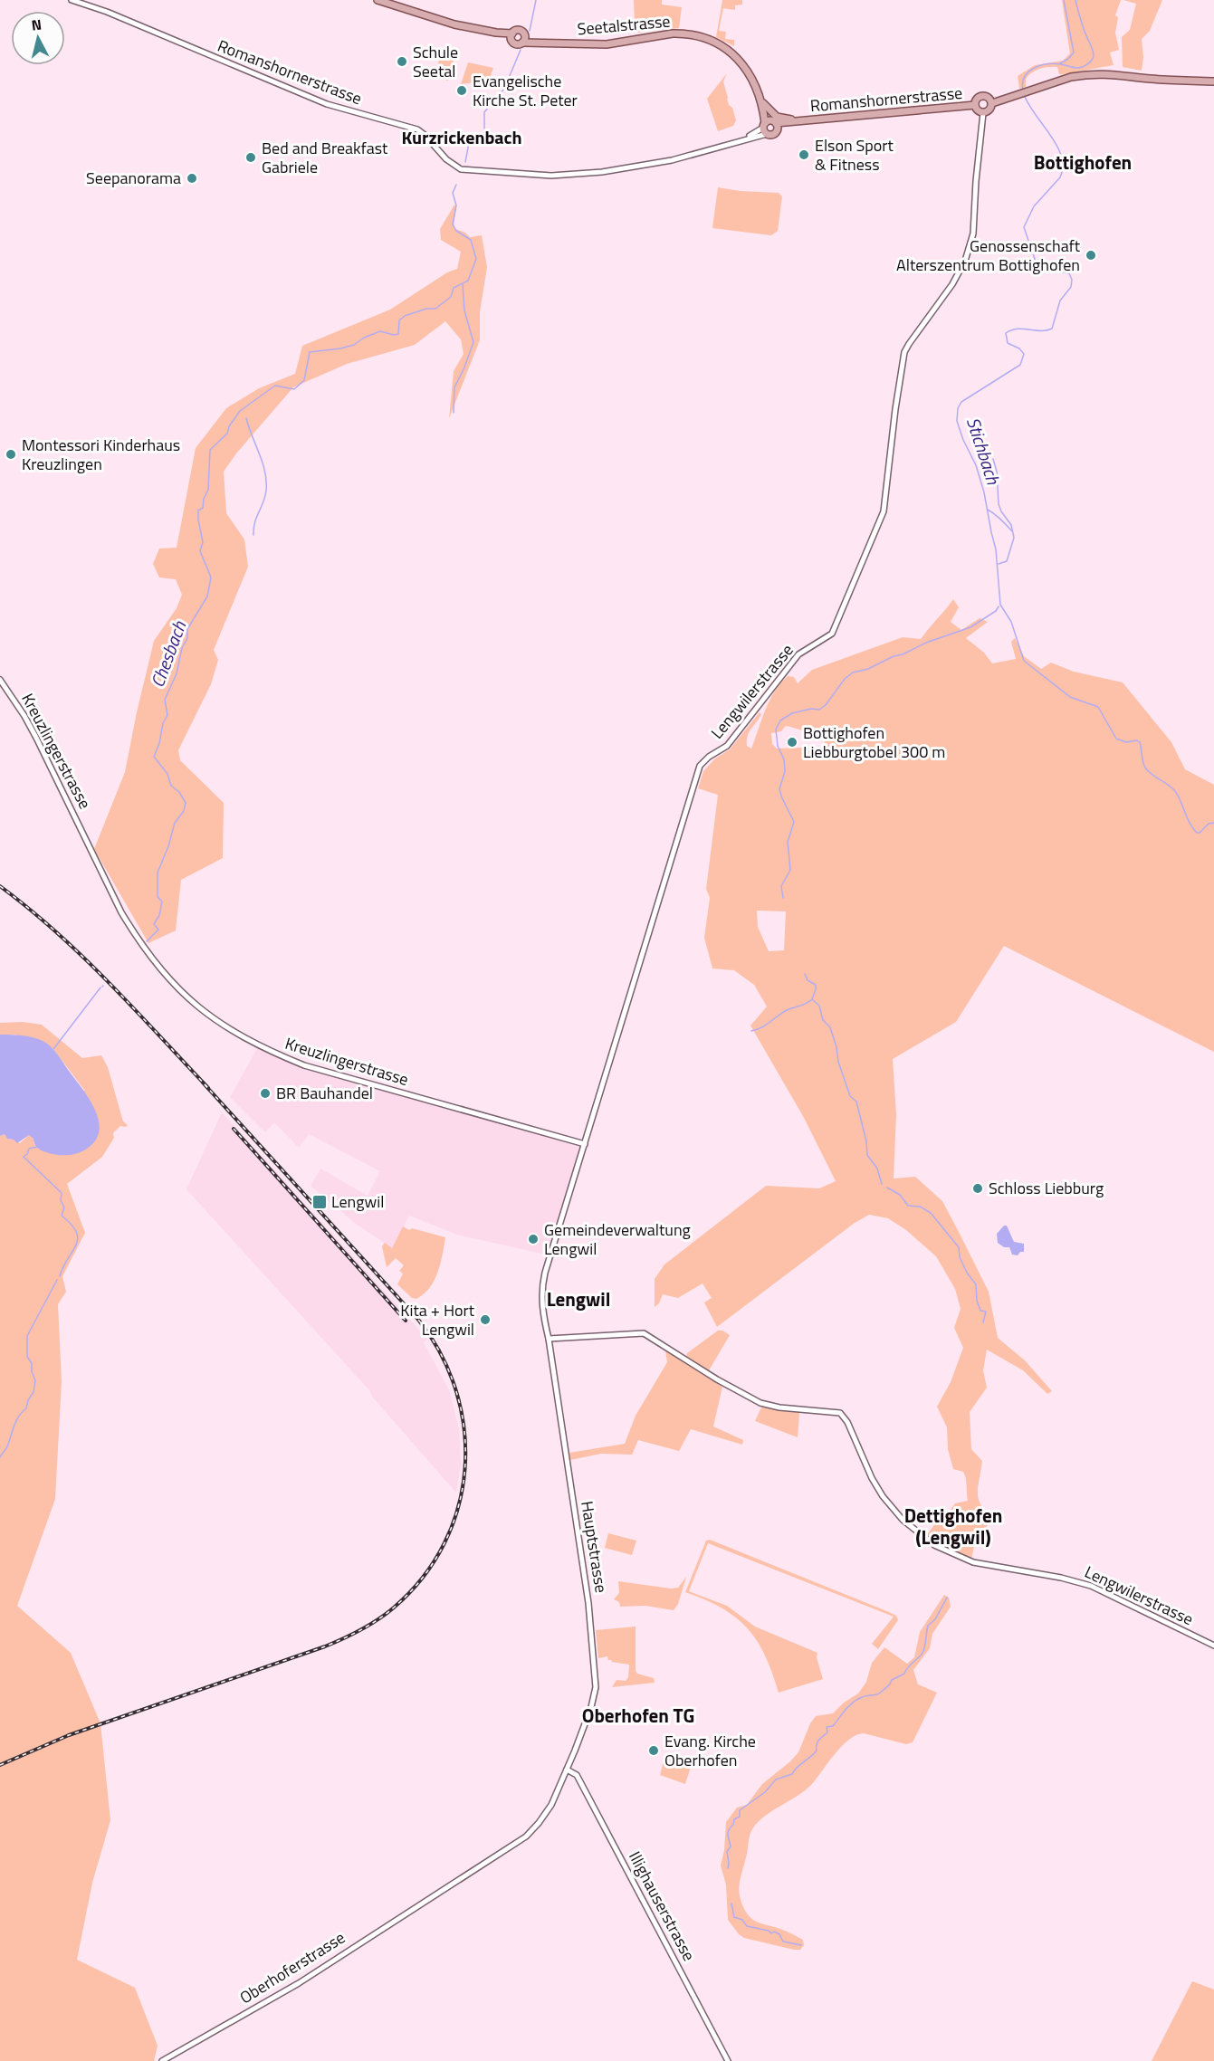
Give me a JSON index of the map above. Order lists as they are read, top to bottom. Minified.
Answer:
{"streets":{"main road":["Seetalstrasse","Romanshornerstrasse"],"street":["Lengwilerstrasse","Kreuzlingerstrasse","Hauptstrasse","Illighauserstrasse","Oberhoferstrasse"]},"crossings":[["Seetalstrasse","Romanshornerstrasse"],["Romanshornerstrasse","Lengwilerstrasse"],["Lengwilerstrasse","Kreuzlingerstrasse"],["Lengwilerstrasse","Hauptstrasse"],["Kreuzlingerstrasse","Hauptstrasse"],["Hauptstrasse","Illighauserstrasse"],["Hauptstrasse","Oberhoferstrasse"]],"districts":["Kurzrickenbach","Bottighofen","Lengwil","Dettighofen (Lengwil)","Oberhofen TG"],"water":["Stichbach","Chesbach"],"places":{"other":["Schule Seetal","Evangelische Kirche St. Peter","Elson Sport & Fitness","Bed and Breakfast Gabriele","Seepanorama","Genossenschaft Alterszentrum Bottighofen","Montessori Kinderhaus Kreuzlingen","Bottighofen Liebburgtobel 300 m","BR Bauhandel","Schloss Liebburg","Gemeindeverwaltung Lengwil","Kita + Hort Lengwil","Evang. Kirche Oberhofen"],"transit":["Lengwil"]},"north":"top"}
